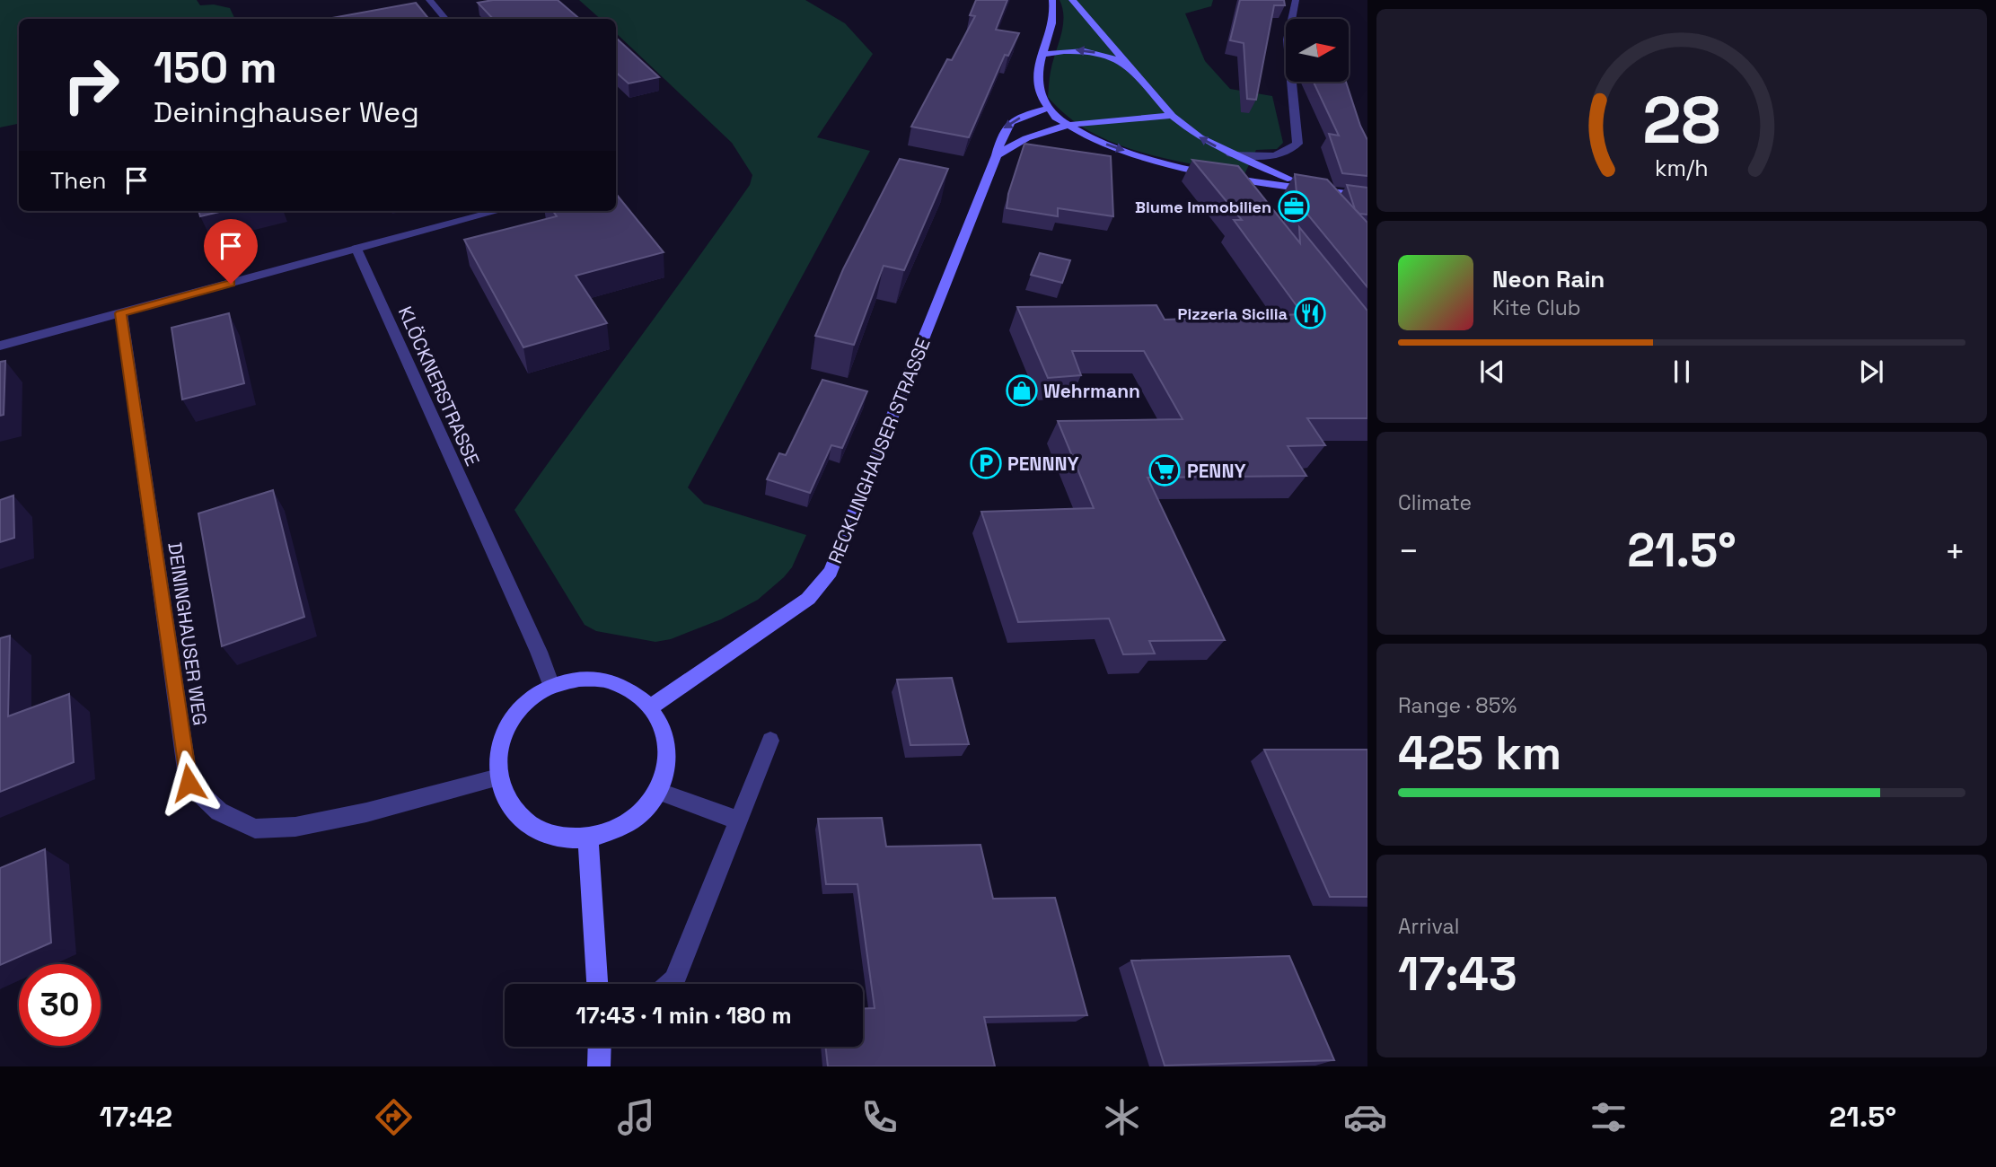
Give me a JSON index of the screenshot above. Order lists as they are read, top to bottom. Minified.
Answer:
{"streets":{"main road":["RECKLINGHAUSER STRASSE"],"street":["KLÖCKNERSTRASSE","DEININGHAUSER WEG"]},"crossings":[["KLÖCKNERSTRASSE","RECKLINGHAUSER STRASSE"],["KLÖCKNERSTRASSE","DEININGHAUSER WEG"],["RECKLINGHAUSER STRASSE","DEININGHAUSER WEG"]],"places":{"office":["Blume Immobilien"],"restaurant":["Pizzeria Sicilia"],"shop":["Wehrmann"],"parking":["PENNNY"],"supermarket":["PENNY"]},"north":"right","page":{"turn":["150 m","Deininghauser Weg"],"then":"Then","song":["Neon Rain","Kite Club"],"tile":["Climate",["Range · 85%","425 km"],["Arrival","17:43"]],"heat":["−","21.5°","+"],"limit":"30","trip":"17:43 · 1 min · 180 m","tabs":["17:42","21.5°"],"gauge":["28","km/h"]}}
